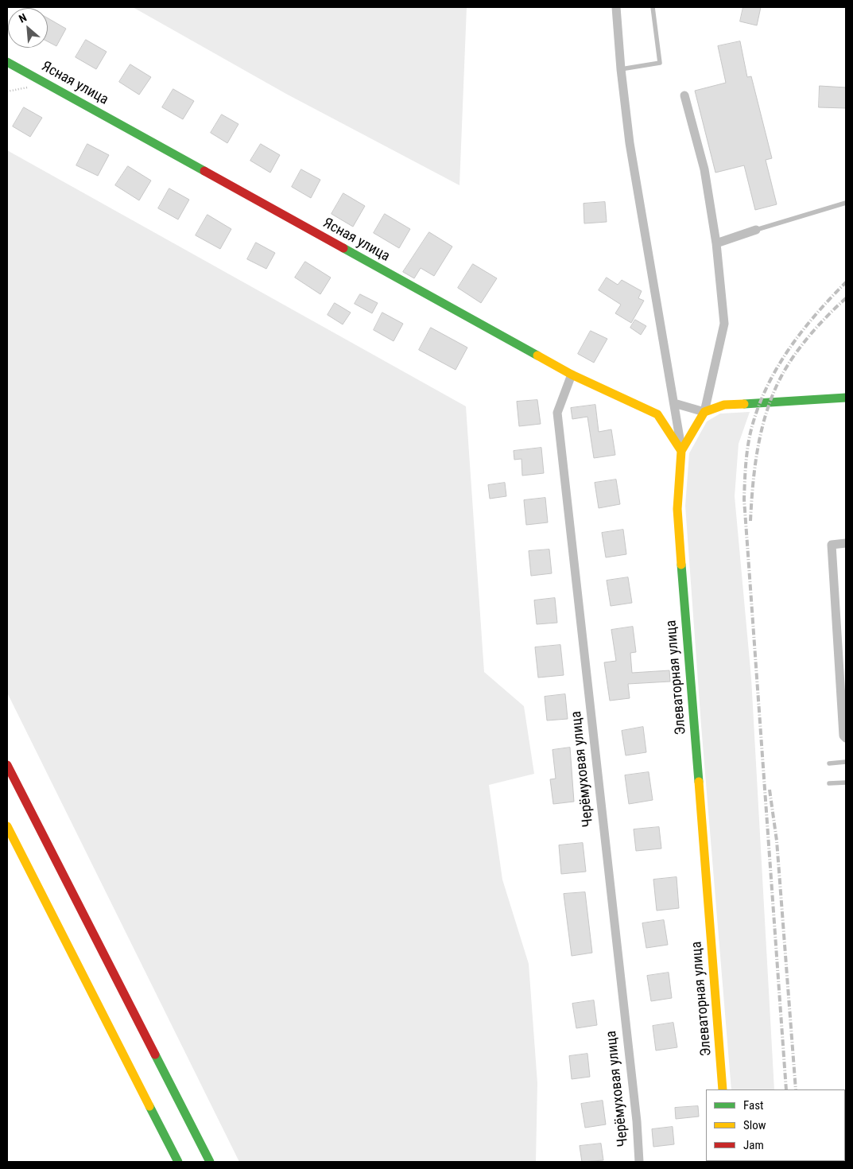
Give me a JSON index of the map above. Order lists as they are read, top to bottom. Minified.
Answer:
{"streets":{"street":["Ясная улица","Элеваторная улица","Черёмуховая улица"]},"crossings":[["Ясная улица","Элеваторная улица"],["Ясная улица","Черёмуховая улица"]],"legend":["Fast","Slow","Jam"],"north":"top left"}
